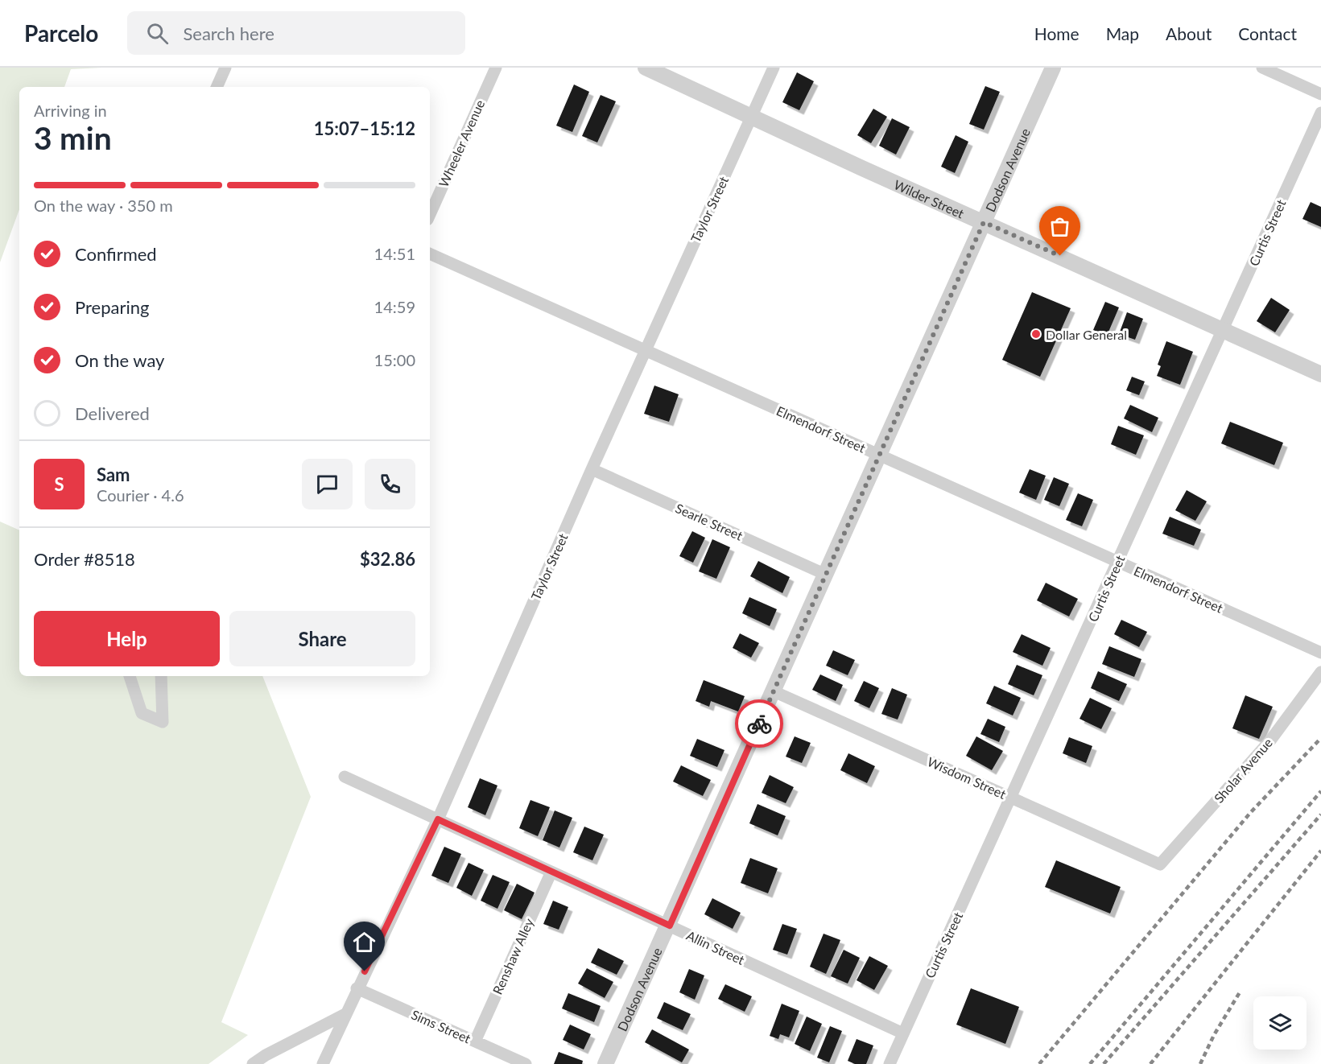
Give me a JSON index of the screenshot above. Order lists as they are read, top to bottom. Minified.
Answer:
{"streets":{"street":["Wheeler Avenue","Dodson Avenue","Wilder Street","Taylor Street","Curtis Street","Elmendorf Street","Searle Street","Sholar Avenue","Wisdom Street","Allin Street","Renshaw Alley","Sims Street"]},"crossings":[["Dodson Avenue","Wilder Street"],["Dodson Avenue","Elmendorf Street"],["Dodson Avenue","Searle Street"],["Dodson Avenue","Wisdom Street"],["Dodson Avenue","Allin Street"],["Wilder Street","Taylor Street"],["Wilder Street","Curtis Street"],["Taylor Street","Elmendorf Street"],["Taylor Street","Searle Street"],["Taylor Street","Allin Street"],["Taylor Street","Sims Street"],["Curtis Street","Elmendorf Street"],["Curtis Street","Wisdom Street"],["Curtis Street","Allin Street"],["Sholar Avenue","Wisdom Street"],["Allin Street","Renshaw Alley"],["Renshaw Alley","Sims Street"]],"places":["Dollar General"],"page":{"header":"Parcelo","search":"Search here","nav":["Home","Map","About","Contact"],"heading":["3 min","Arriving in","15:07–15:12"],"panel":["Sam","Courier · 4.6","Order #8518","$32.86"],"bar":"On the way · 350 m","list":[["Confirmed","14:51"],["Preparing","14:59"],["On the way","15:00"],"Delivered"],"round":"S","buttons":["Help","Share"]}}
